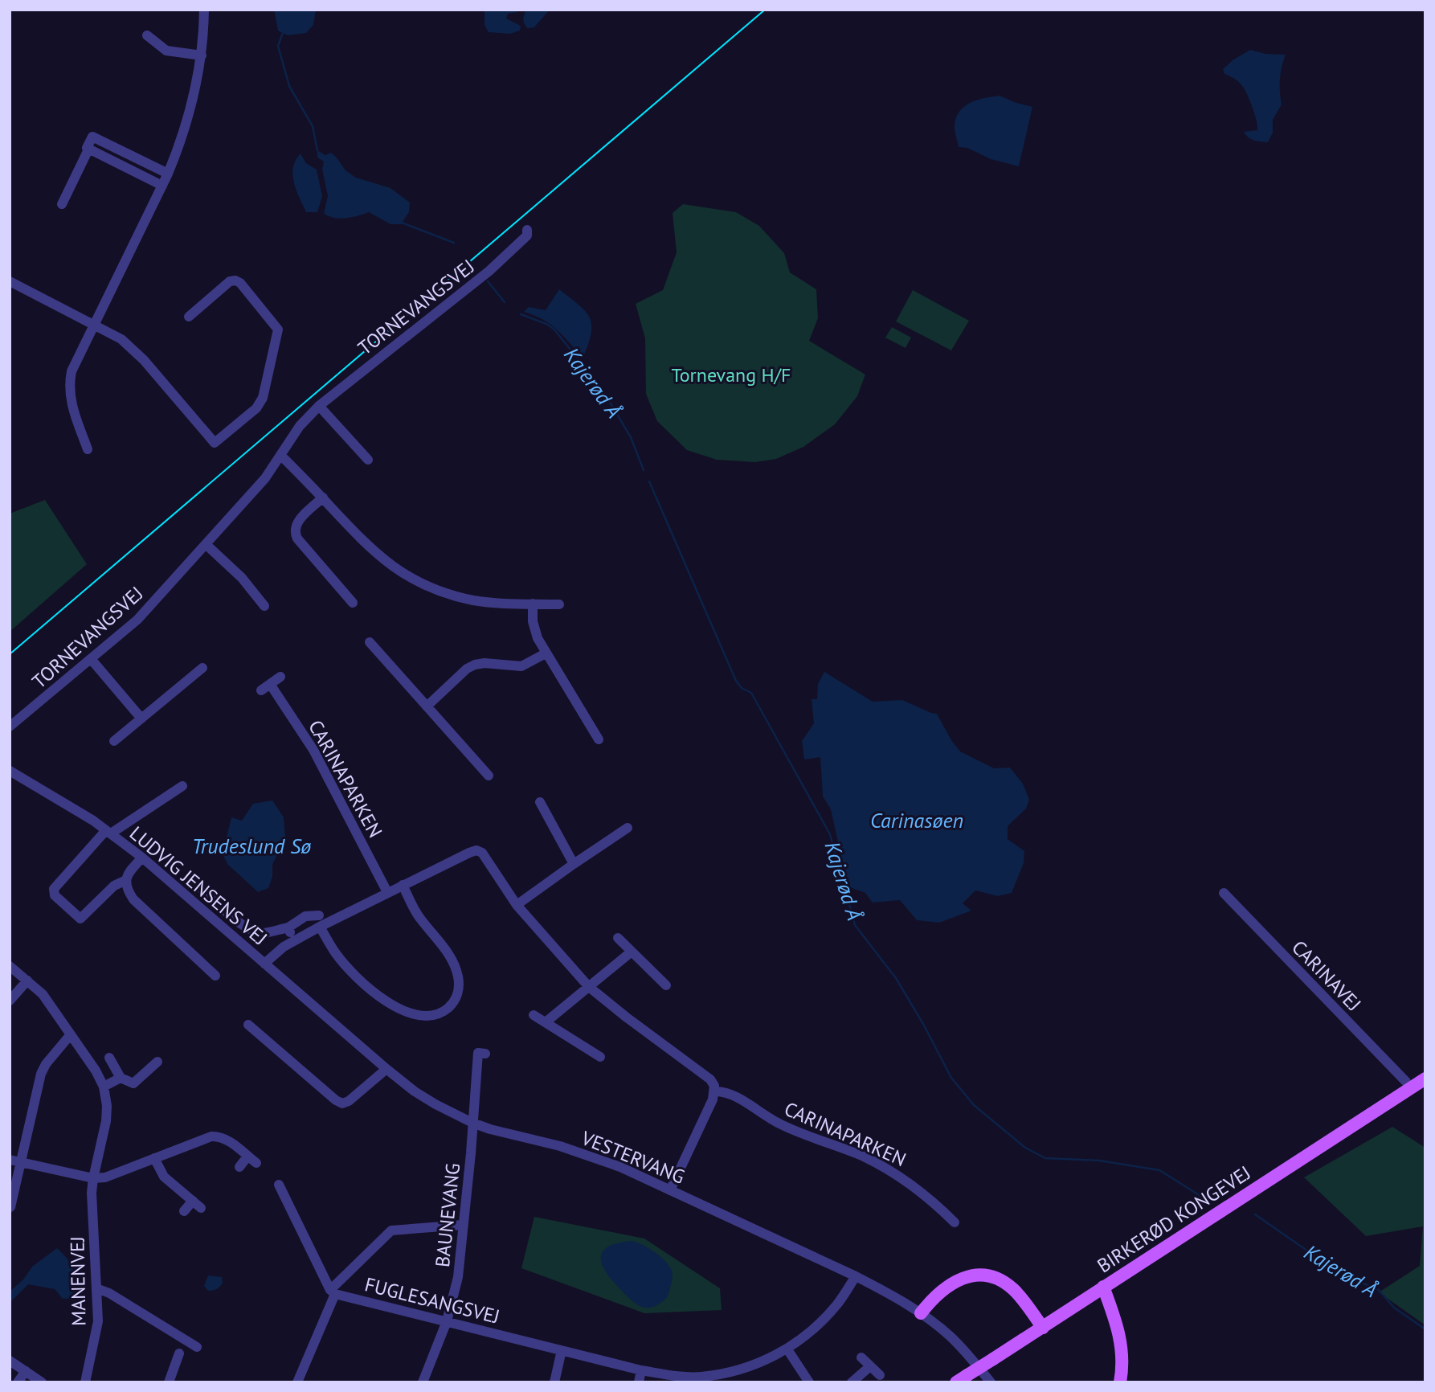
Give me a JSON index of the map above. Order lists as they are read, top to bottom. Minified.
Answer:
{"streets":{"main road":["BIRKERØD KONGEVEJ"],"street":["TORNEVANGSVEJ","CARINAPARKEN","LUDVIG JENSENS VEJ","CARINAVEJ","VESTERVANG","BAUNEVANG","MANENVEJ","FUGLESANGSVEJ"]},"crossings":[["LUDVIG JENSENS VEJ","VESTERVANG"],["CARINAVEJ","BIRKERØD KONGEVEJ"],["VESTERVANG","BAUNEVANG"],["VESTERVANG","FUGLESANGSVEJ"],["BAUNEVANG","FUGLESANGSVEJ"]],"water":["Kajerød Å","Carinasøen","Trudeslund Sø"],"parks":["Tornevang H/F"]}
